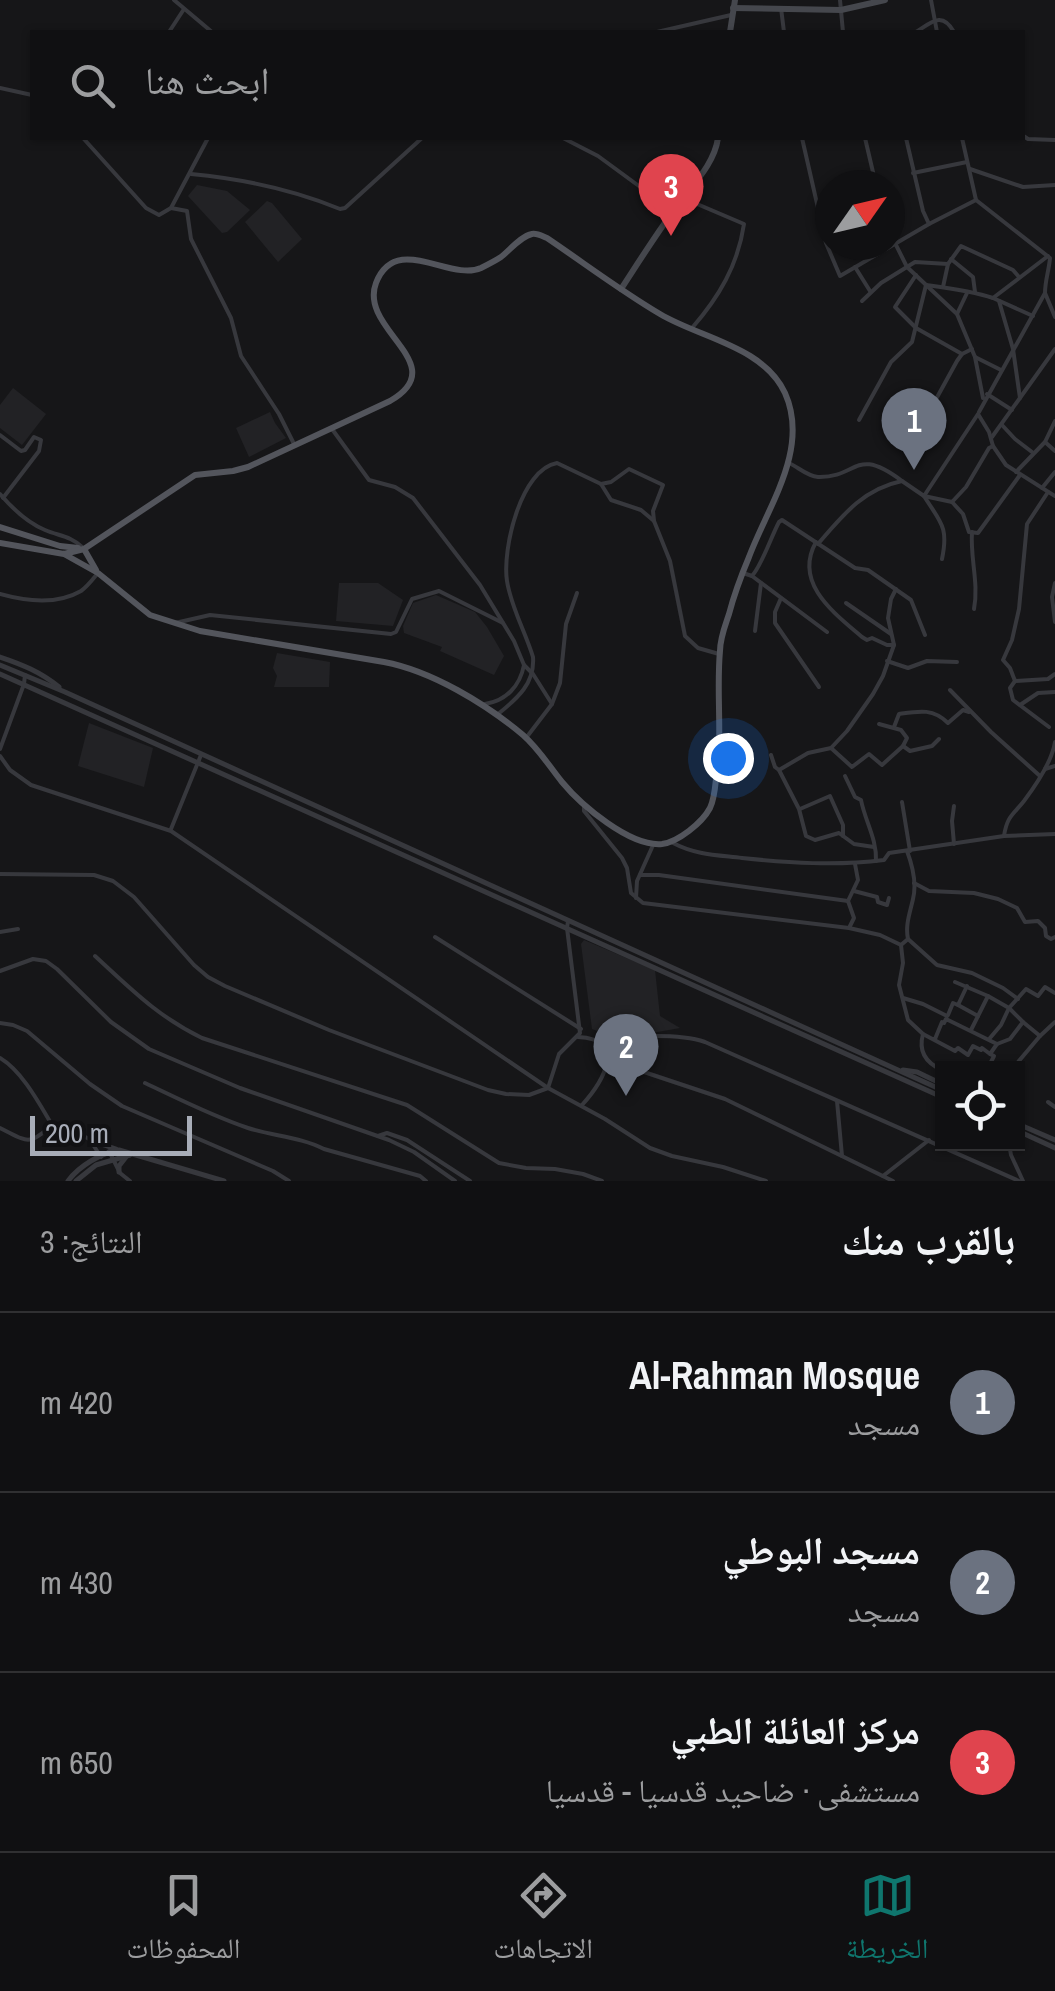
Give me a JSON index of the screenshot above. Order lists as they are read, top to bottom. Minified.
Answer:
{"scale_bar":"200 m","north":"top right","page":{"search":"ابحث هنا","pins":["3","1","2"],"scale":"200 m","heading":["بالقرب منك","النتائج: 3"],"list":[{"mark":"1","name":"Al-Rahman Mosque","note":"مسجد","value":"420 m"},{"mark":"2","name":"مسجد البوطي","note":"مسجد","value":"430 m"},{"mark":"3","name":"مركز العائلة الطبي","note":"مستشفى · ضاحيد قدسيا - قدسيا","value":"650 m"}],"nav":["الخريطة","الاتجاهات","المحفوظات"]}}
